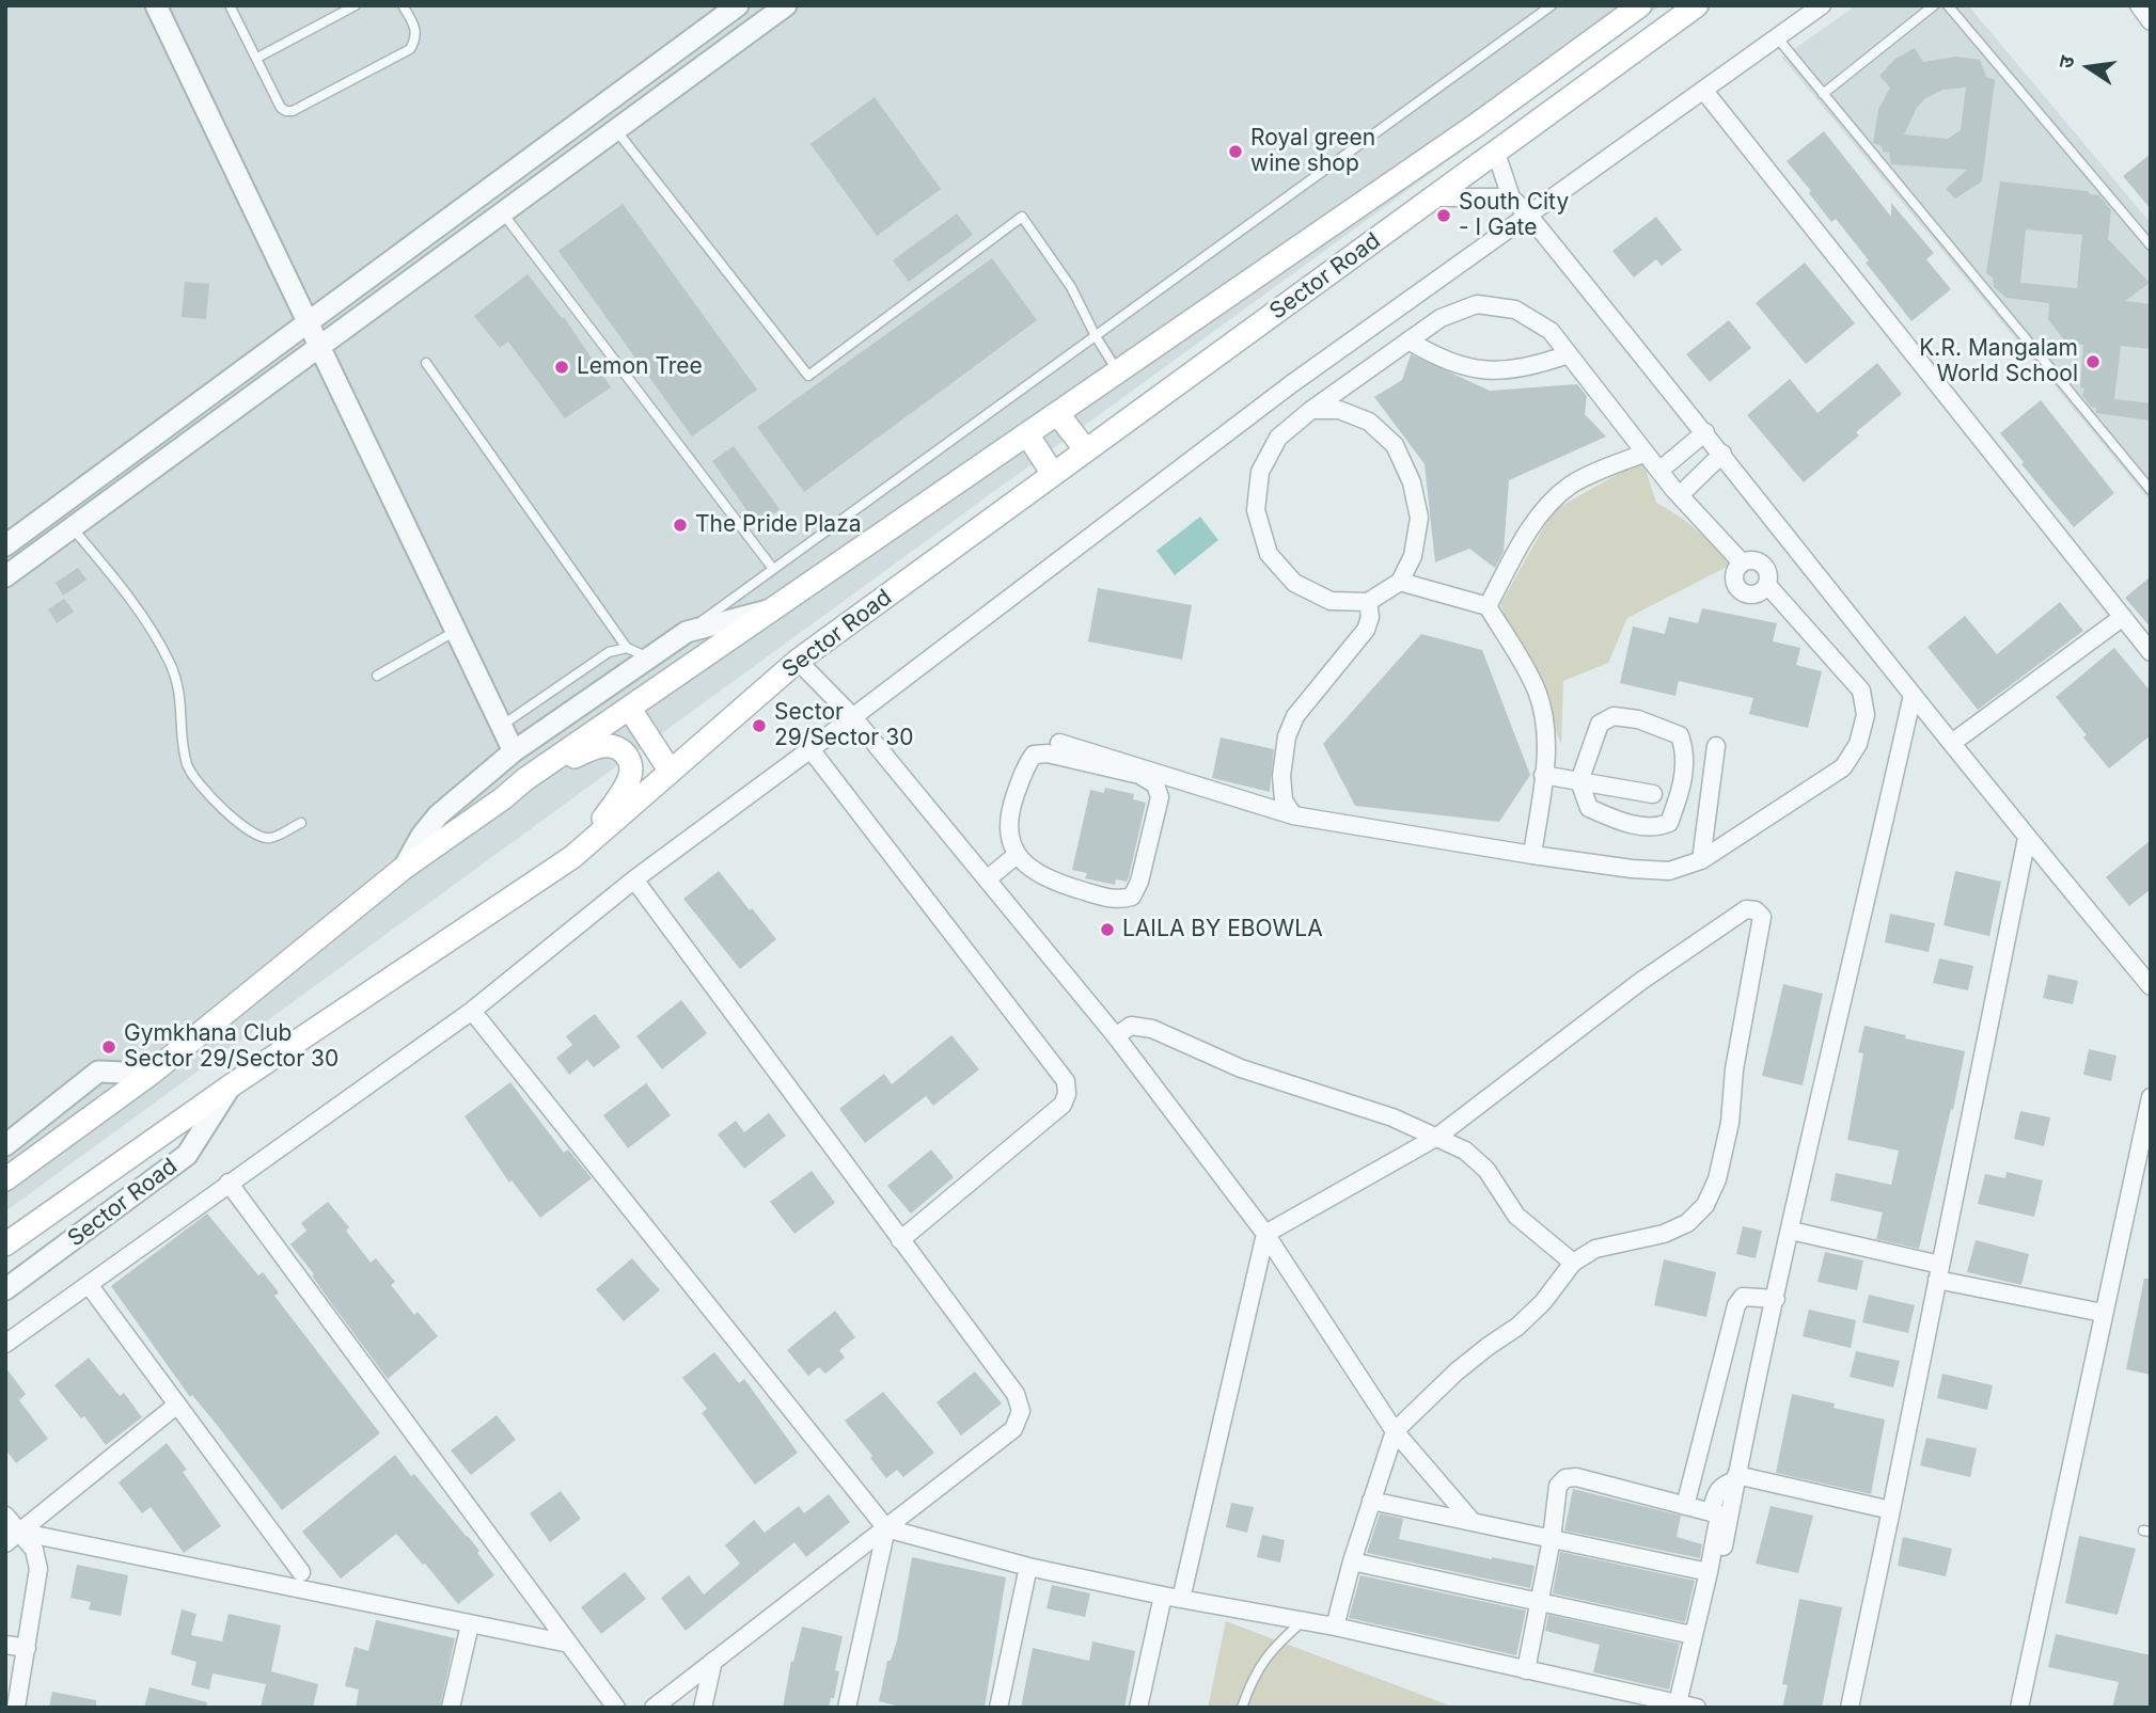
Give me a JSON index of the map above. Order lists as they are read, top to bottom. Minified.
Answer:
{"streets":{"main road":["Sector Road"]},"places":["Royal green wine shop","South City - I Gate","K.R. Mangalam World School","Lemon Tree","The Pride Plaza","Sector 29/Sector 30","LAILA BY EBOWLA","Gymkhana Club Sector 29/Sector 30"],"north":"left"}
